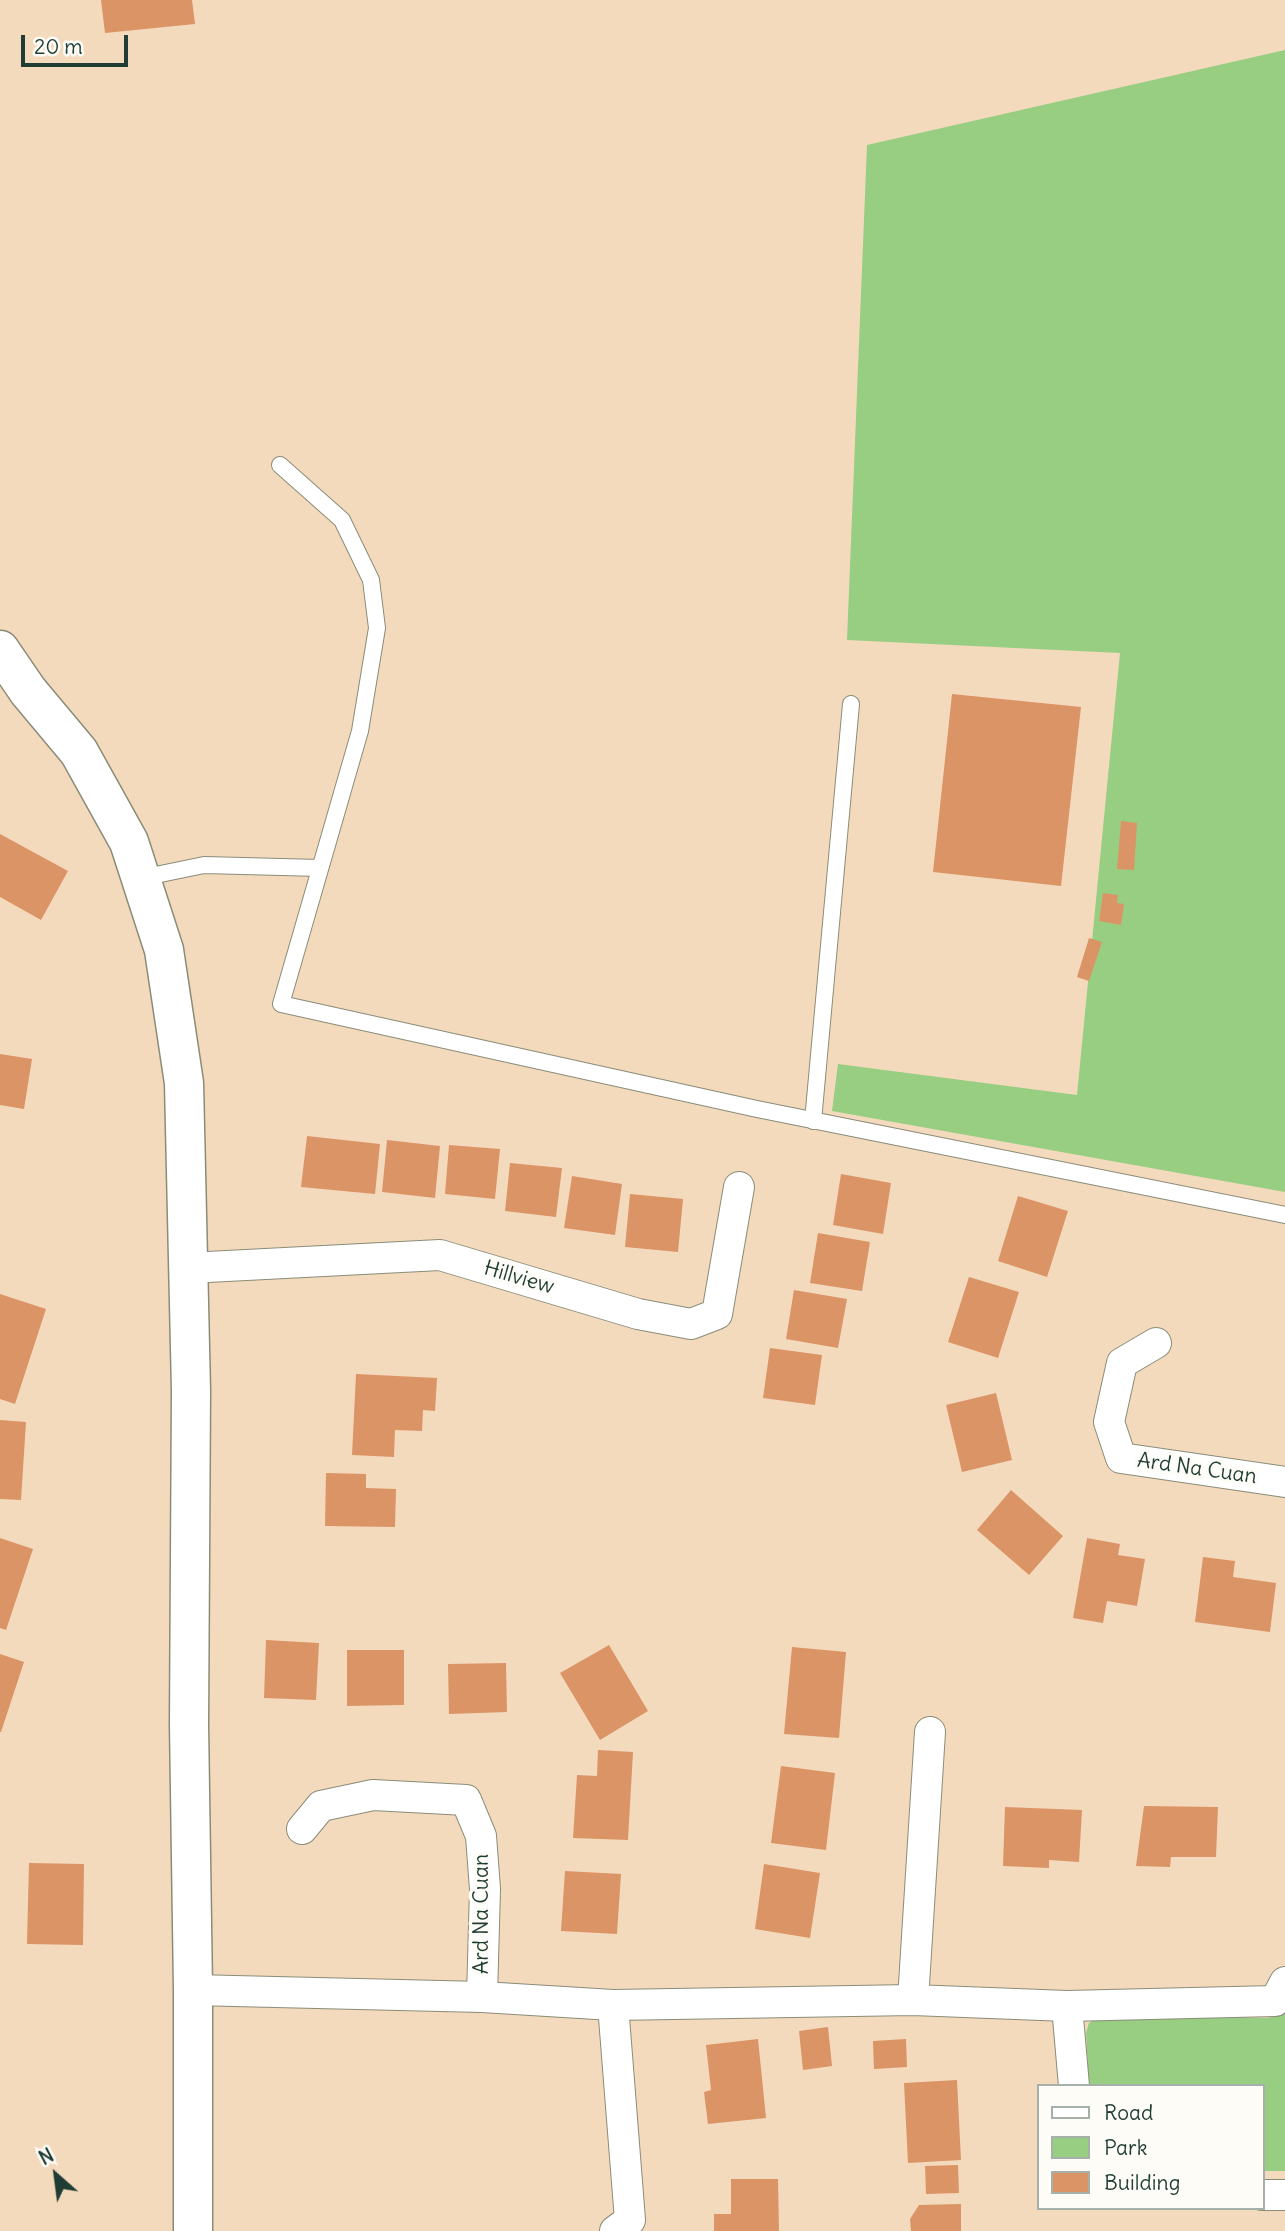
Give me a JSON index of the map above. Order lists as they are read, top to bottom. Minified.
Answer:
{"streets":{"street":["Hillview","Ard Na Cuan"]},"legend":["Road","Park","Building"],"scale_bar":"20 m","north":"top left"}
